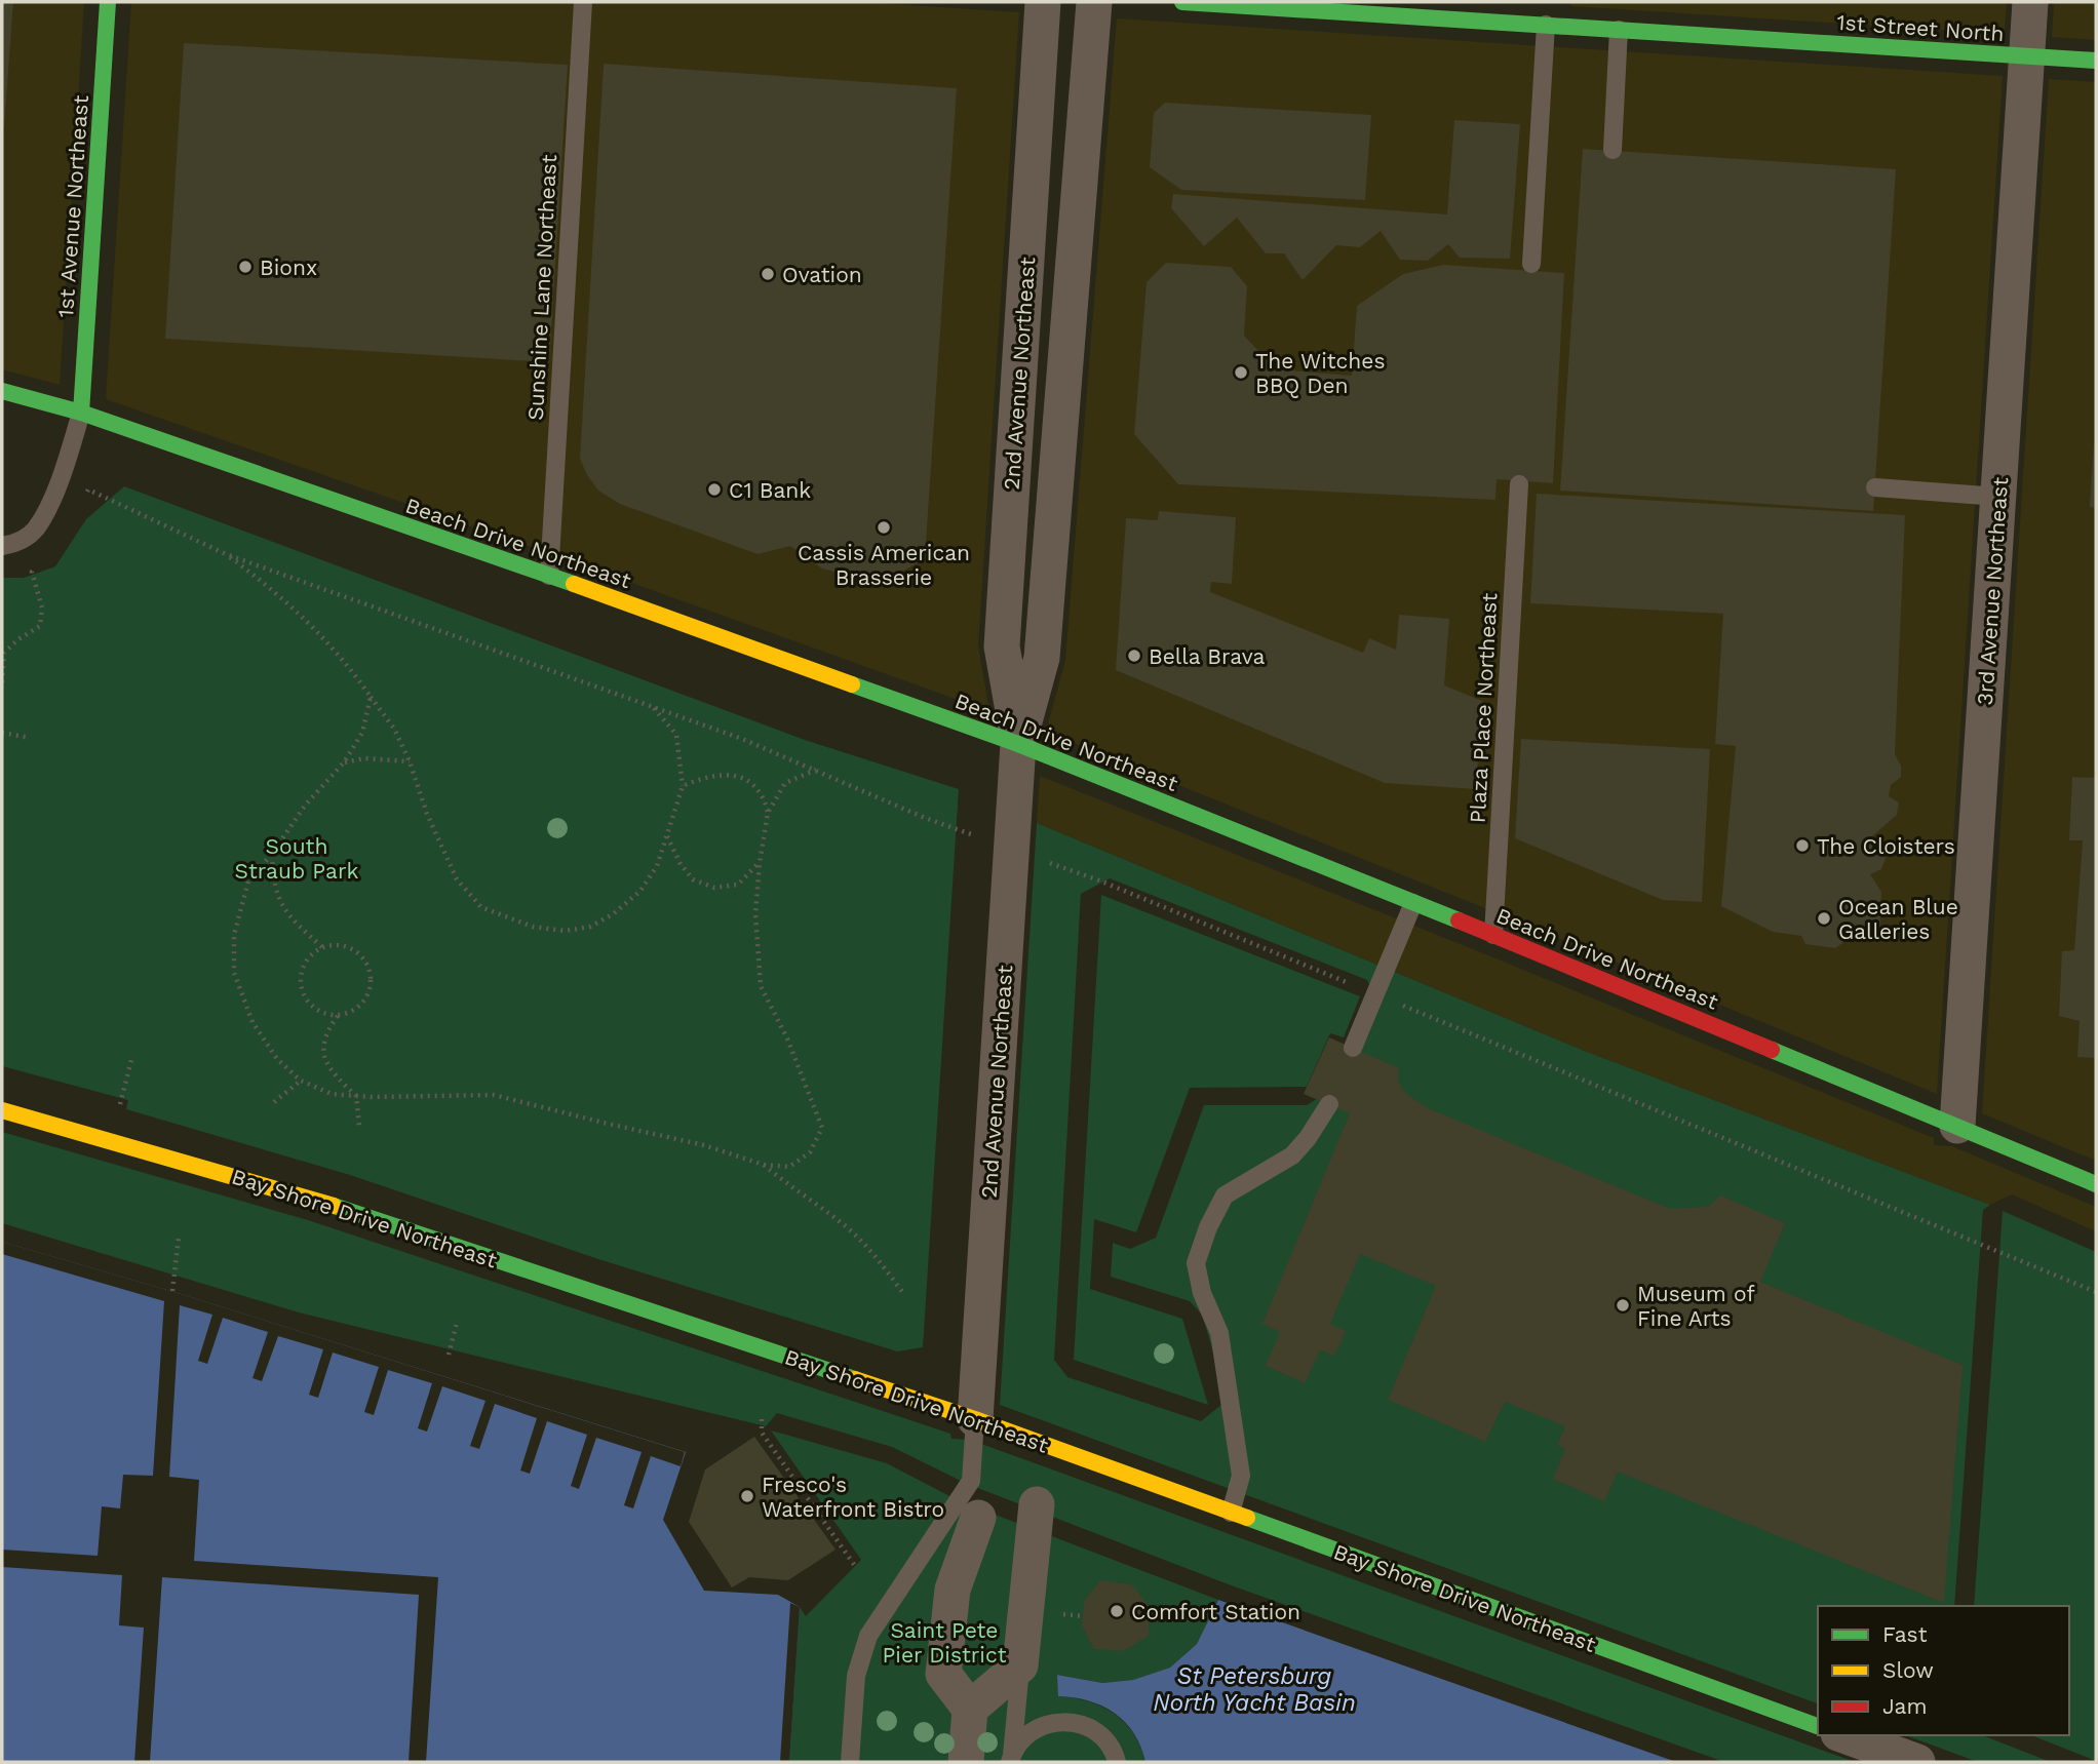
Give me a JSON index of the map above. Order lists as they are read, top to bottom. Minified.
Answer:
{"streets":{"street":["1st Street North","1st Avenue Northeast","2nd Avenue Northeast","Beach Drive Northeast","3rd Avenue Northeast","Bay Shore Drive Northeast"],"lane":["Sunshine Lane Northeast","Plaza Place Northeast"]},"crossings":[["1st Street North","3rd Avenue Northeast"],["1st Avenue Northeast","Beach Drive Northeast"],["Sunshine Lane Northeast","Beach Drive Northeast"],["2nd Avenue Northeast","Beach Drive Northeast"],["2nd Avenue Northeast","Bay Shore Drive Northeast"],["Beach Drive Northeast","3rd Avenue Northeast"],["Beach Drive Northeast","Plaza Place Northeast"]],"water":["St Petersburg North Yacht Basin"],"parks":["South Straub Park","Saint Pete Pier District"],"places":["Bionx","Ovation","The Witches BBQ Den","C1 Bank","Cassis American Brasserie","Bella Brava","The Cloisters","Ocean Blue Galleries","Museum of Fine Arts","Fresco's Waterfront Bistro","Comfort Station"],"legend":["Fast","Slow","Jam"]}
